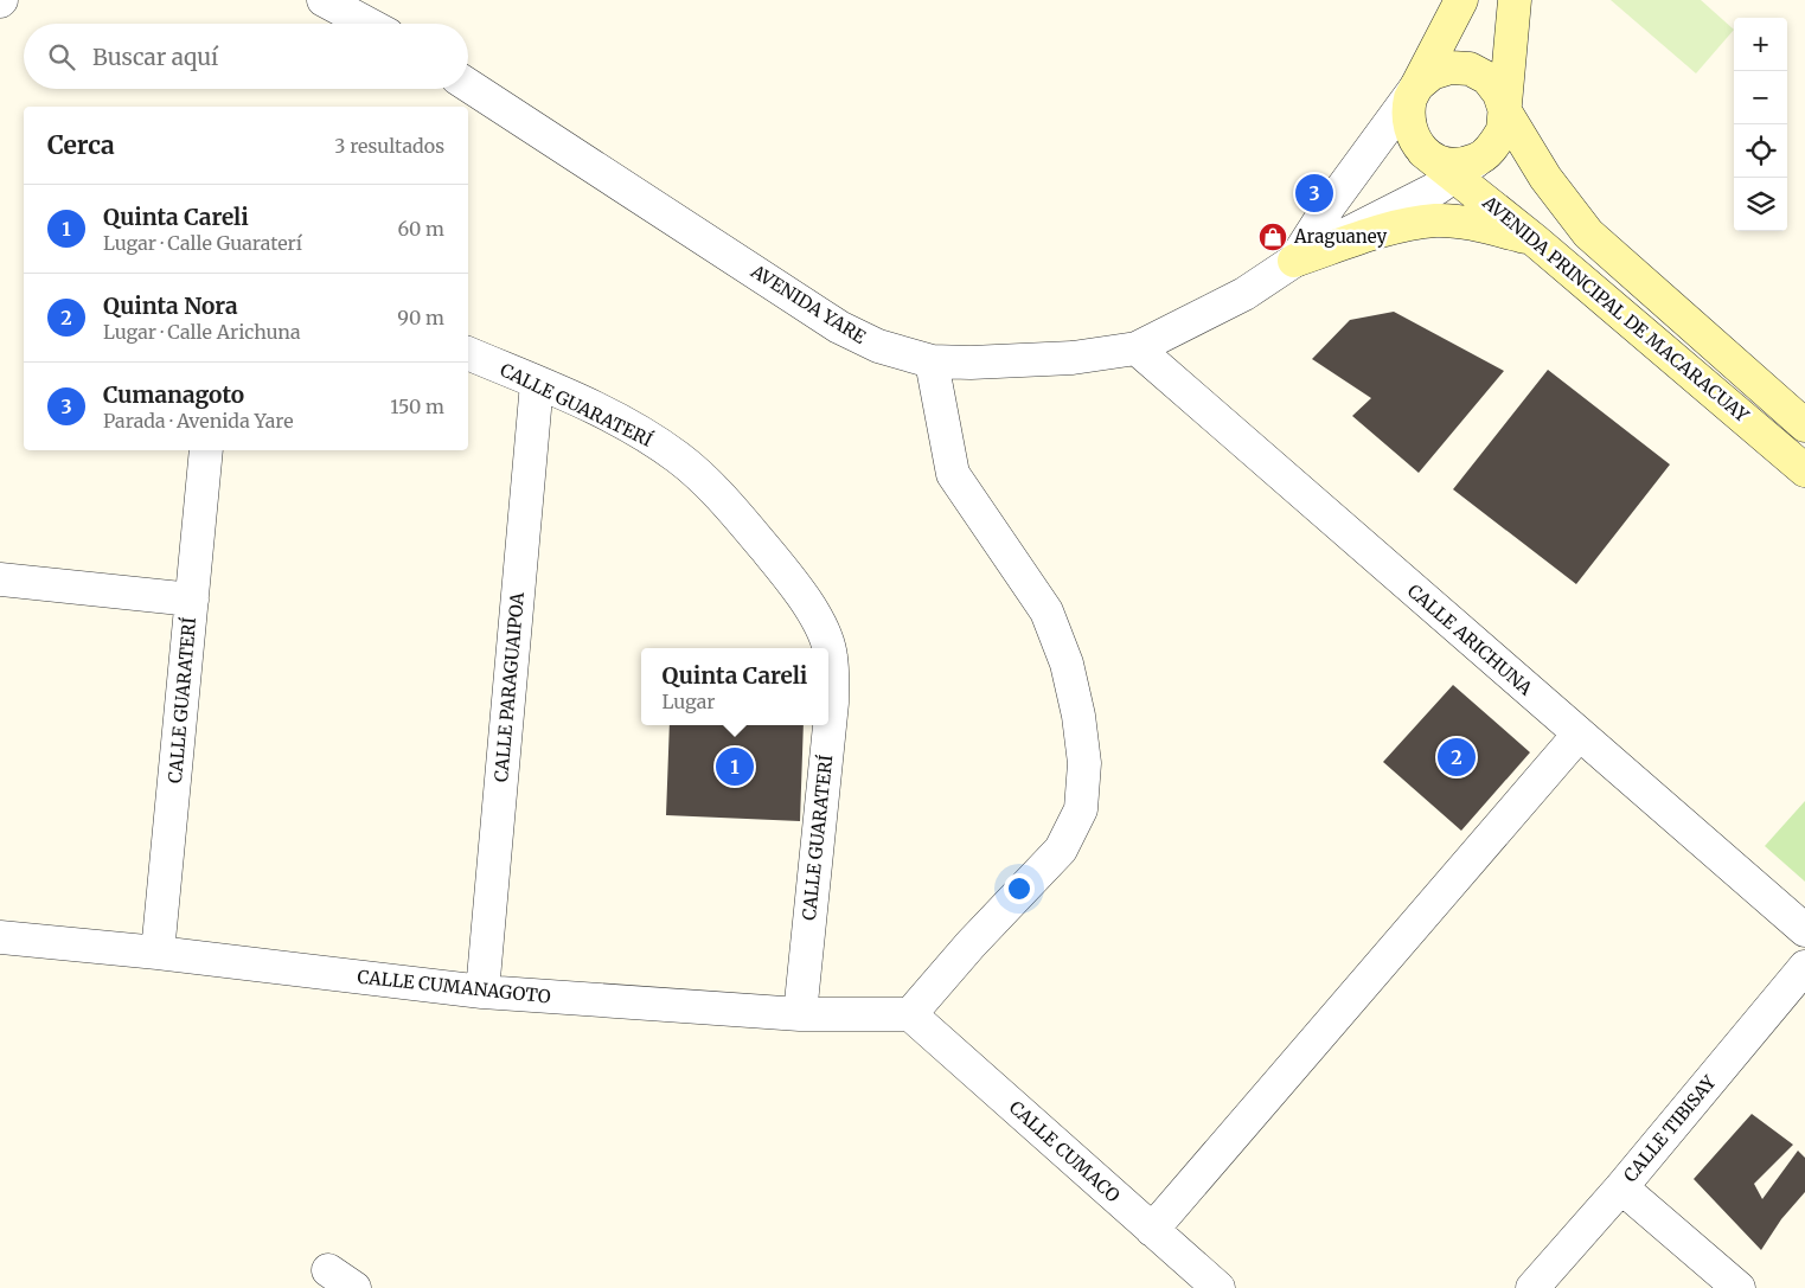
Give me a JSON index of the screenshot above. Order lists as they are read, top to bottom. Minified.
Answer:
{"streets":{"street":["AVENIDA YARE","AVENIDA PRINCIPAL DE MACARACUAY","CALLE GUARATERÍ","CALLE ARICHUNA","CALLE PARAGUAIPOA","CALLE CUMANAGOTO","CALLE TIBISAY","CALLE CUMACO"]},"crossings":[["AVENIDA YARE","AVENIDA PRINCIPAL DE MACARACUAY"],["AVENIDA YARE","CALLE ARICHUNA"],["CALLE GUARATERÍ","CALLE PARAGUAIPOA"],["CALLE GUARATERÍ","CALLE CUMANAGOTO"],["CALLE PARAGUAIPOA","CALLE CUMANAGOTO"],["CALLE CUMANAGOTO","CALLE CUMACO"]],"places":{"shop":["Araguaney"]},"page":{"map_buttons":["+","−"],"search":"Buscar aquí","heading":["Cerca","3 resultados"],"pins":["3","2","1"],"list":[{"mark":"1","name":"Quinta Careli","note":"Lugar · Calle Guaraterí","value":"60 m"},{"mark":"2","name":"Quinta Nora","note":"Lugar · Calle Arichuna","value":"90 m"},{"mark":"3","name":"Cumanagoto","note":"Parada · Avenida Yare","value":"150 m"}],"popup":["Quinta Careli","Lugar"]}}
